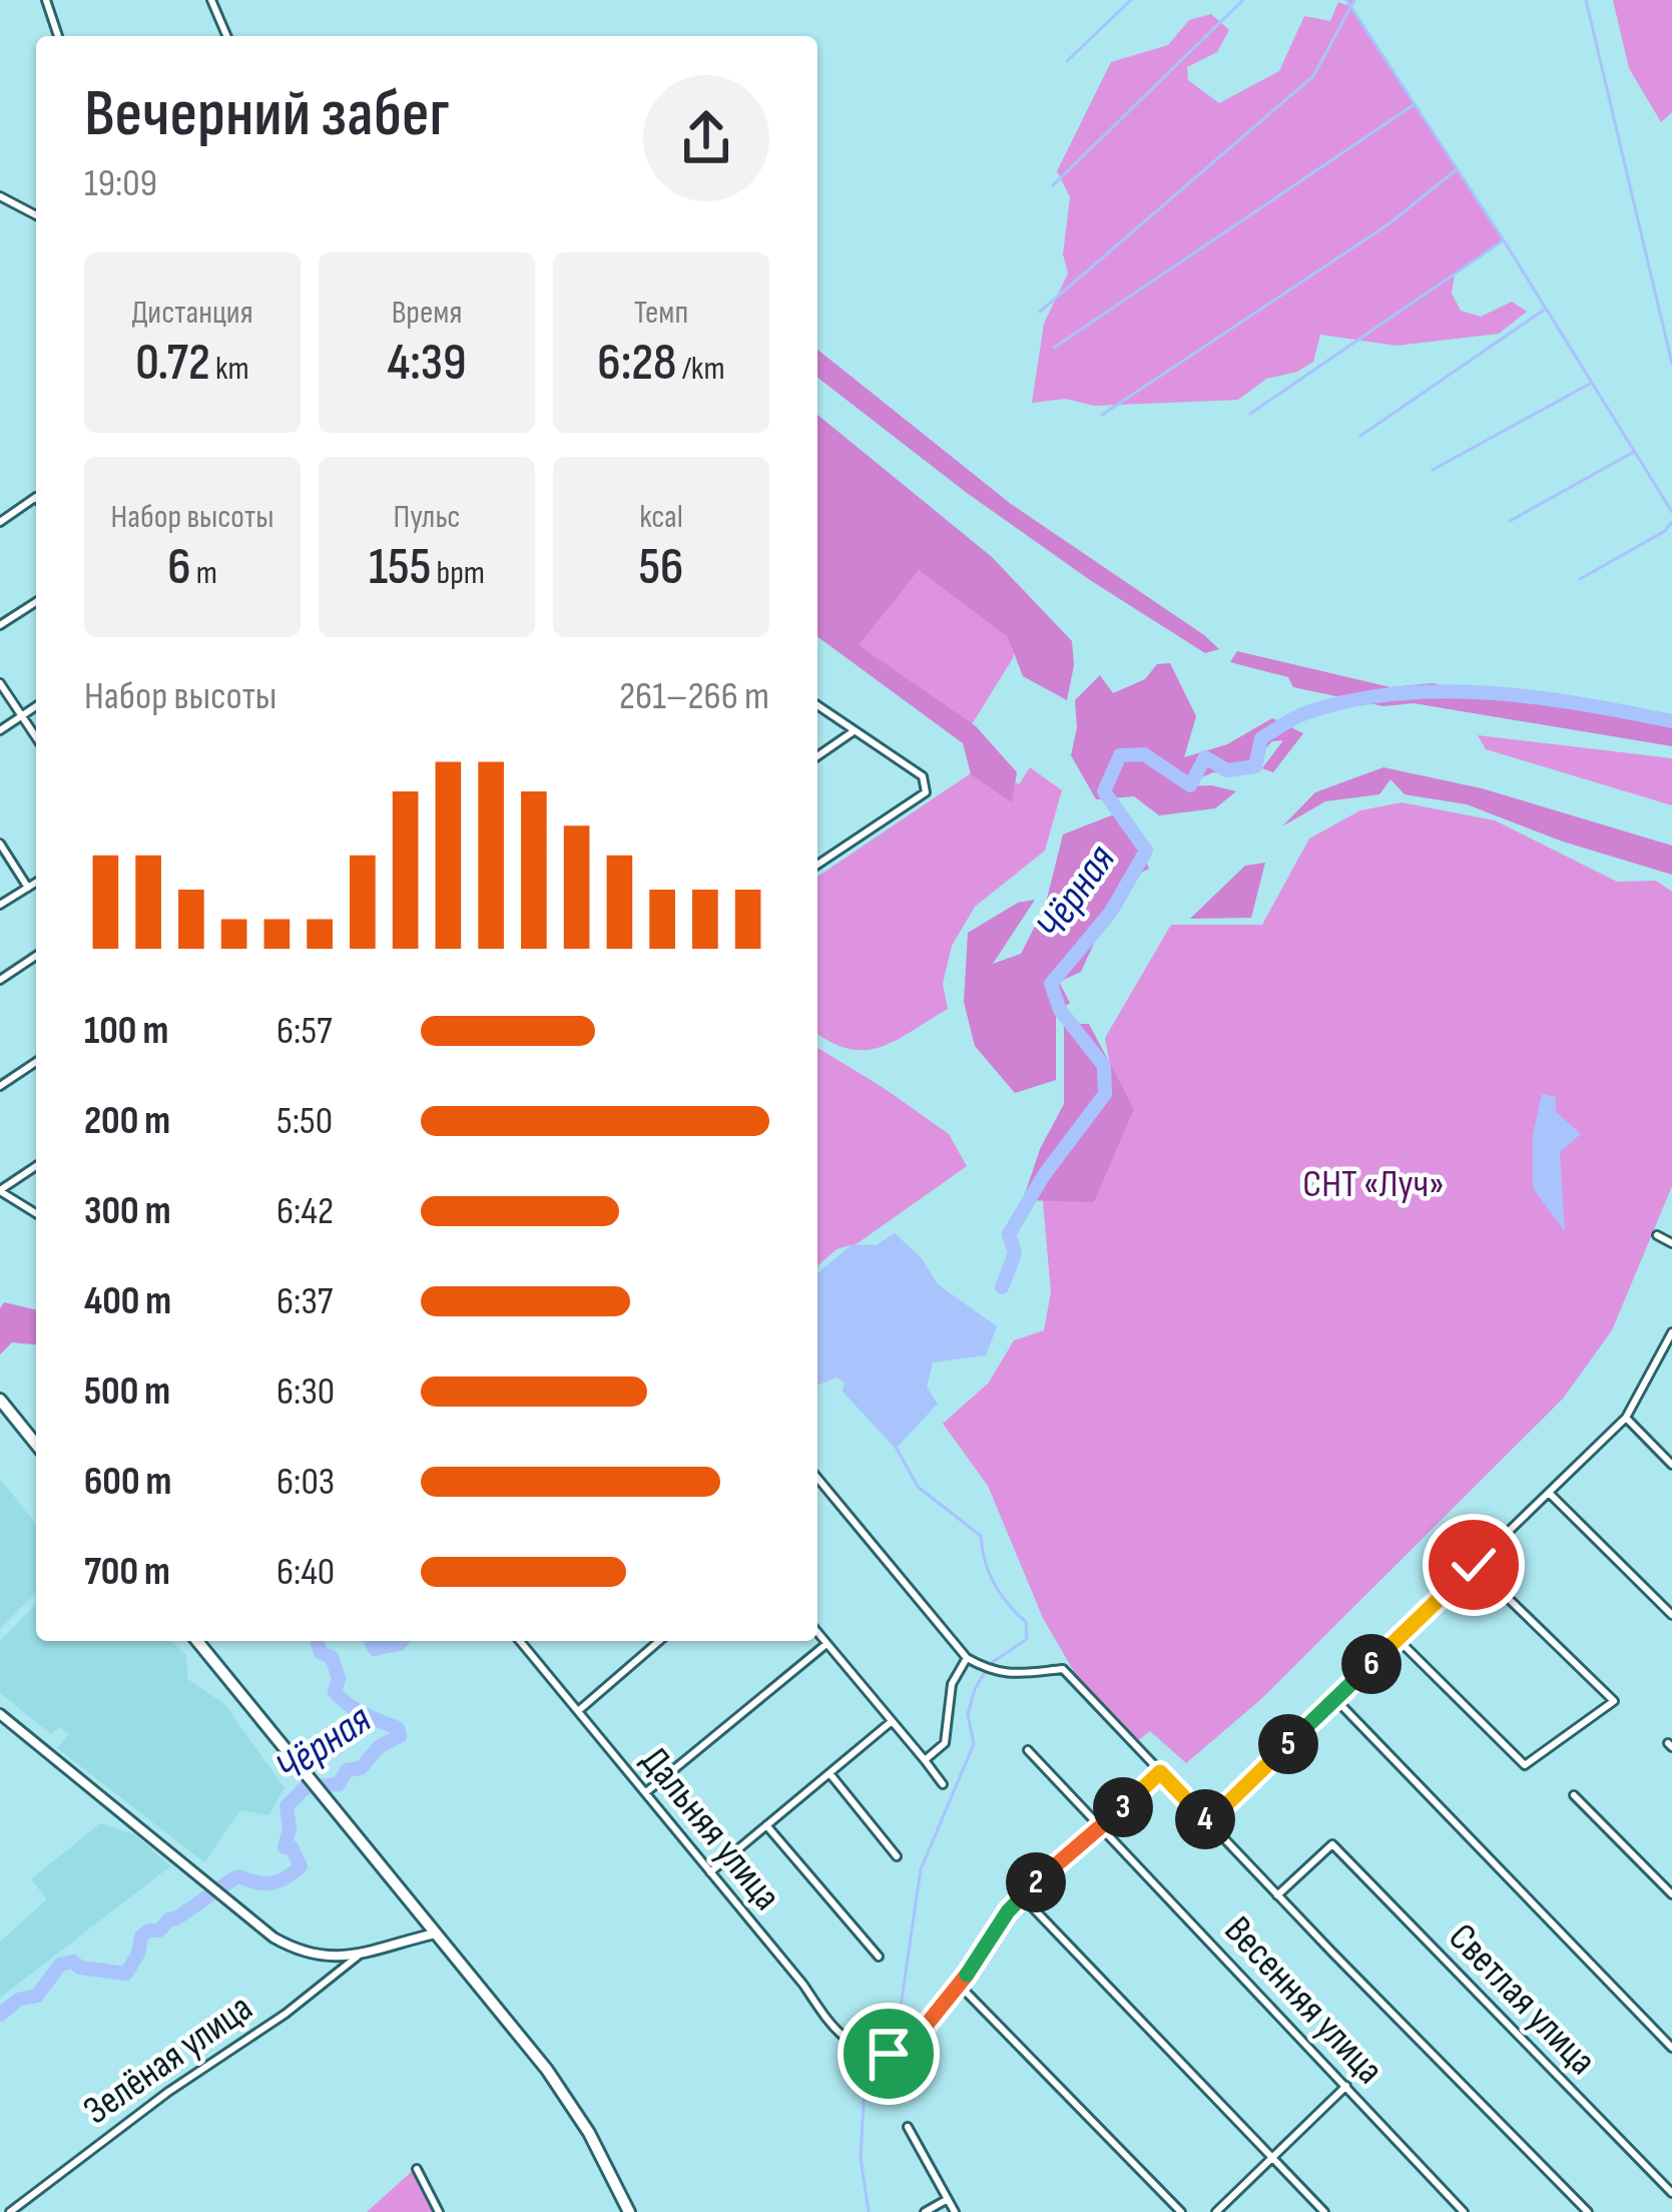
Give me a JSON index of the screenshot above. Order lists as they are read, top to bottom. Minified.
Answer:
{"streets":{"street":["Дальняя улица","Светлая улица","Весенняя улица","Зелёная улица"]},"water":["Чёрная"],"parks":["СНТ «Луч»"],"page":{"heading":["Вечерний забег","19:09"],"stats":[["Дистанция","0.72 km"],["Время","4:39"],["Темп","6:28 /km"],["Набор высоты","6 m"],["Пульс","155 bpm"],["kcal","56"]],"chart":["Набор высоты","261–266 m"],"list":[{"name":"100 m","note":"6:57"},{"name":"200 m","note":"5:50"},{"name":"300 m","note":"6:42"},{"name":"400 m","note":"6:37"},{"name":"500 m","note":"6:30"},{"name":"600 m","note":"6:03"},{"name":"700 m","note":"6:40"}],"pins":["6","5","3","4","2"]}}
